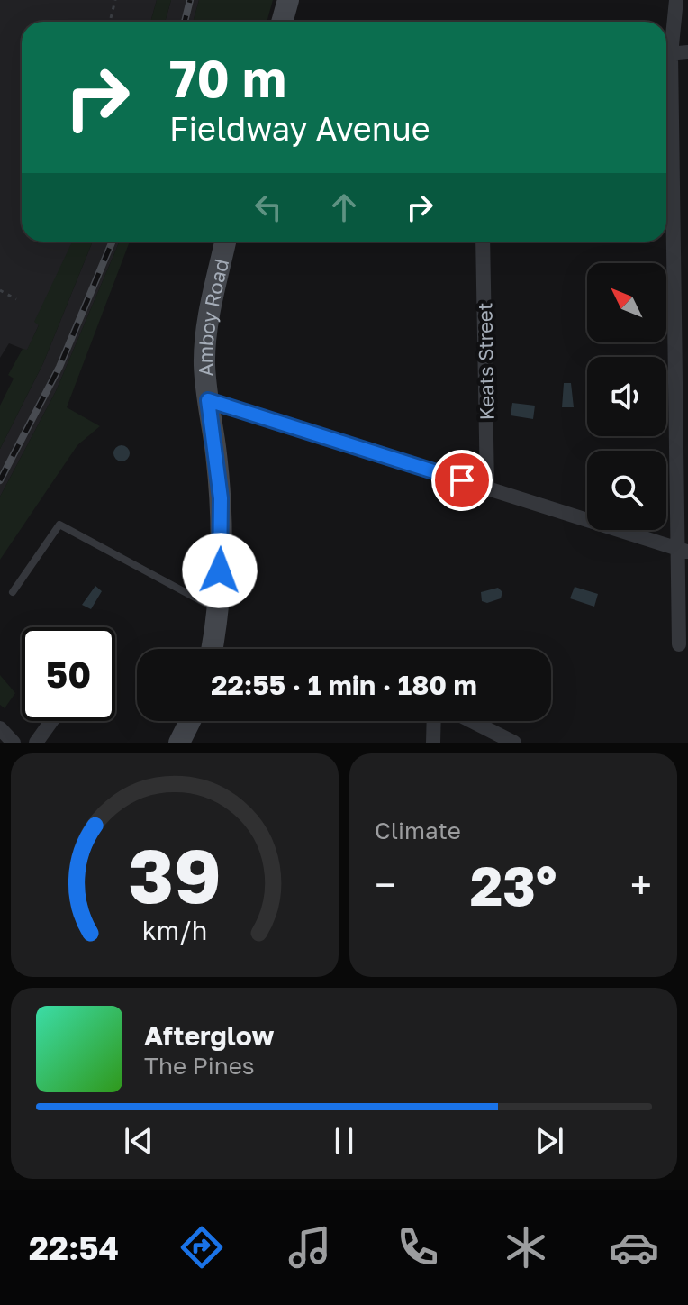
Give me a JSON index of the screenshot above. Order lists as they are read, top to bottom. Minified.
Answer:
{"streets":{"main road":["Amboy Road"],"street":["Keats Street"]},"north":"top left","page":{"turn":["70 m","Fieldway Avenue"],"limit":"50","trip":"22:55 · 1 min · 180 m","tile":"Climate","heat":["−","23°","+"],"song":["Afterglow","The Pines"],"tabs":"22:54","gauge":["39","km/h"]}}
